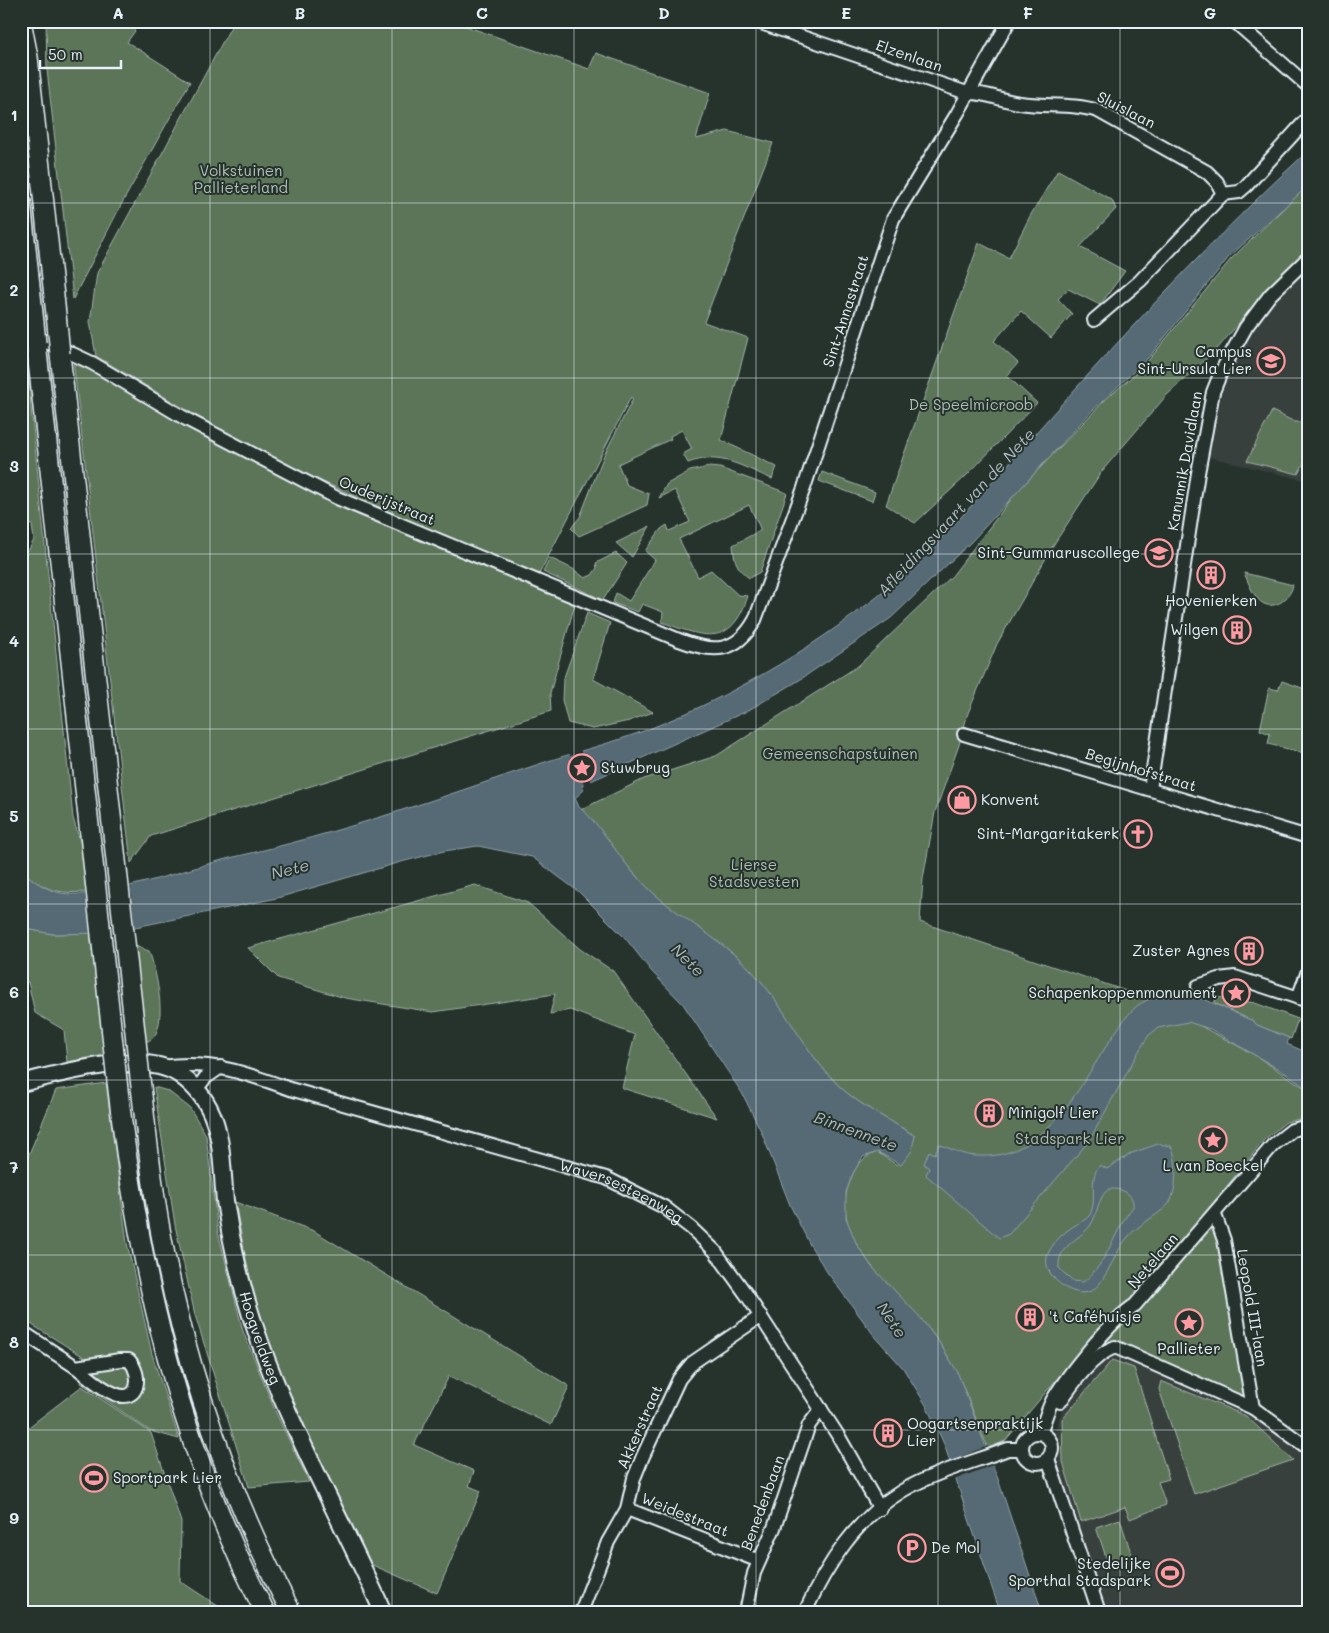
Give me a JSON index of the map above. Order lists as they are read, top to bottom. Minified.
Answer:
{"streets":{"main road":["Waversesteenweg","Hoogveldweg"],"street":["Elzenlaan","Sluislaan","Sint-Annastraat","Kanunnik Davidlaan","Ouderijstraat","Begijnhofstraat","Netelaan","Leopold III-laan","Akkerstraat","Benedenbaan","Weidestraat"]},"crossings":[["Elzenlaan","Sluislaan"],["Elzenlaan","Sint-Annastraat"],["Sluislaan","Sint-Annastraat"],["Sint-Annastraat","Ouderijstraat"],["Kanunnik Davidlaan","Begijnhofstraat"],["Waversesteenweg","Hoogveldweg"],["Waversesteenweg","Akkerstraat"],["Waversesteenweg","Benedenbaan"],["Netelaan","Leopold III-laan"],["Akkerstraat","Weidestraat"],["Benedenbaan","Weidestraat"]],"water":["Afleidingsvaart van de Nete","Nete","Binnennete"],"parks":["Volkstuinen Pallieterland","De Speelmicroob","Gemeenschapstuinen","Lierse Stadsvesten","Stadspark Lier"],"places":{"school or university":["Campus Sint-Ursula Lier","Sint-Gummaruscollege"],"building":["Hovenierken","Wilgen","Zuster Agnes","Minigolf Lier","'t Caféhuisje","Oogartsenpraktijk Lier"],"place":["Stuwbrug","Schapenkoppenmonument","L van Boeckel","Pallieter"],"shop":["Konvent"],"church":["Sint-Margaritakerk"],"sports":["Sportpark Lier","Stedelijke Sporthal Stadspark"],"parking":["De Mol"]},"scale_bar":"50 m","grid":{"columns":["A","B","C","D","E","F","G"],"rows":["1","2","3","4","5","6","7","8","9"]}}
